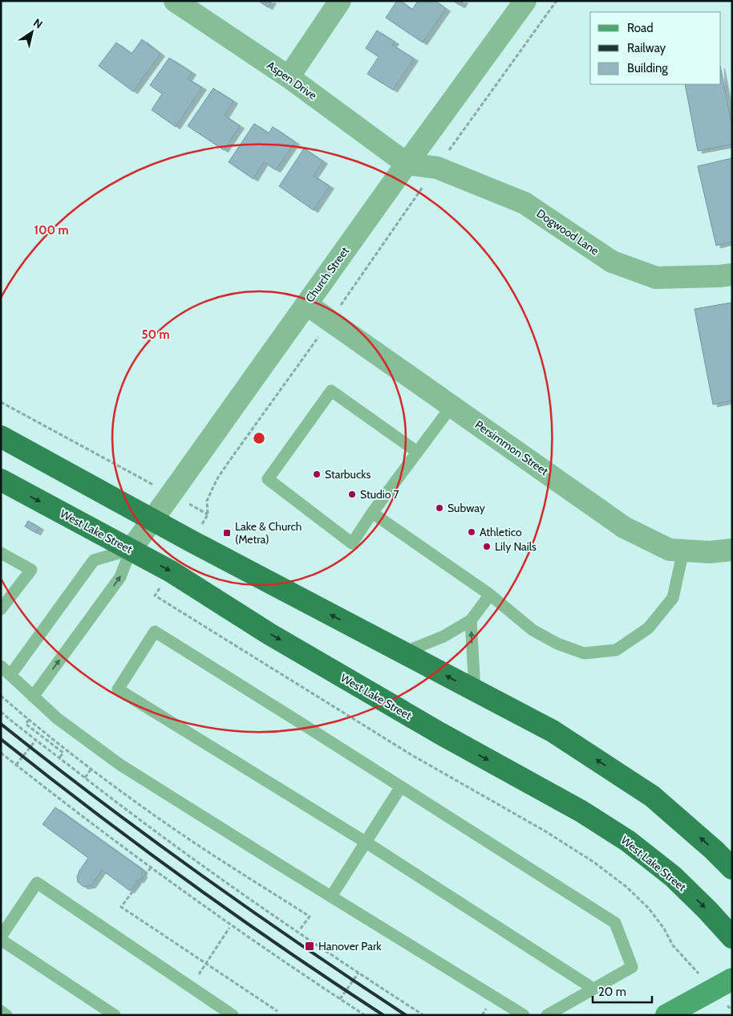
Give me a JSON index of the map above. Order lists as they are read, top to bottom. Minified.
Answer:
{"streets":{"highway":["West Lake Street"],"street":["Aspen Drive","Dogwood Lane","Church Street","Persimmon Street"]},"crossings":[["Aspen Drive","Dogwood Lane"],["Aspen Drive","Church Street"],["Dogwood Lane","Church Street"],["Church Street","Persimmon Street"],["Church Street","West Lake Street"]],"places":{"other":["Starbucks","Studio 7","Subway","Athletico","Lily Nails"],"transit":["Lake & Church (Metra)","Hanover Park"]},"legend":["Road","Railway","Building"],"scale_bar":"20 m","north":"top right","rings":["100 m","50 m"]}
